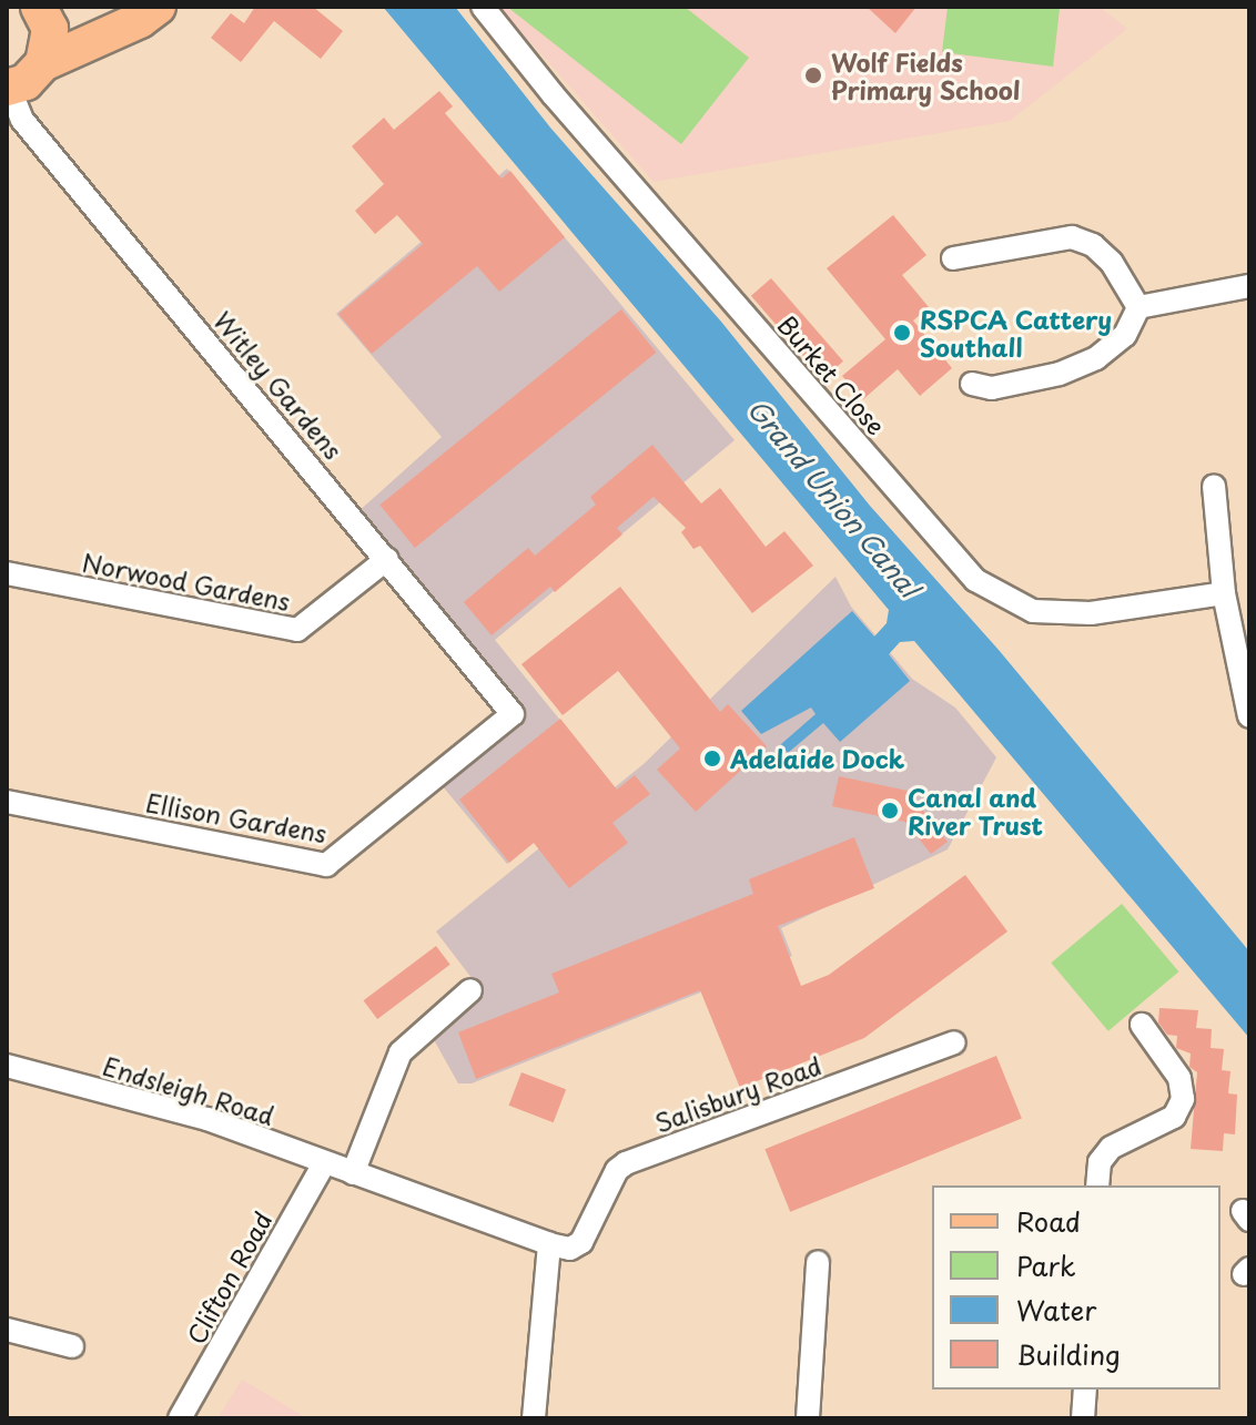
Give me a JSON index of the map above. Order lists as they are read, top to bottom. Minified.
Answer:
{"streets":{"street":["Burket Close","Witley Gardens","Norwood Gardens","Ellison Gardens","Endsleigh Road","Salisbury Road","Clifton Road"]},"crossings":[["Witley Gardens","Norwood Gardens"],["Witley Gardens","Ellison Gardens"],["Endsleigh Road","Salisbury Road"],["Endsleigh Road","Clifton Road"]],"water":["Grand Union Canal"],"places":["Wolf Fields Primary School","RSPCA Cattery Southall","Adelaide Dock","Canal and River Trust"],"legend":["Road","Park","Water","Building"]}
